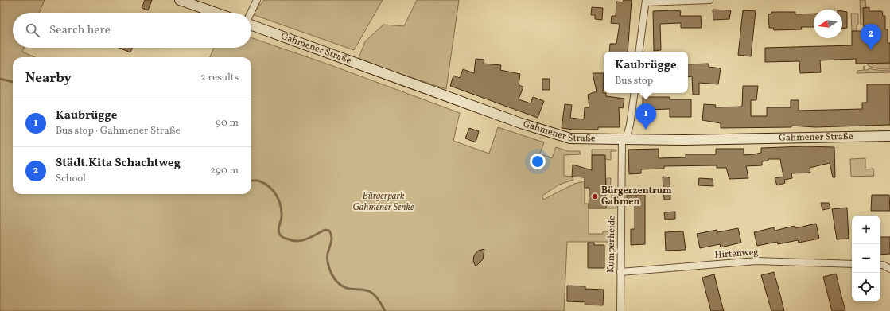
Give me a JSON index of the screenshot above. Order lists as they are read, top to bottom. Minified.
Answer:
{"streets":{"main road":["Gahmener Straße"],"street":["Kümperheide","Hirtenweg"]},"crossings":[["Gahmener Straße","Kümperheide"],["Kümperheide","Hirtenweg"]],"parks":["Bürgerpark Gahmener Senke"],"places":["Bürgerzentrum Gahmen"],"north":"left","page":{"search":"Search here","pins":["2","1"],"popup":["Kaubrügge","Bus stop"],"heading":["Nearby","2 results"],"list":[{"mark":"1","name":"Kaubrügge","note":"Bus stop · Gahmener Straße","value":"90 m"},{"mark":"2","name":"Städt.Kita Schachtweg","note":"School","value":"290 m"}],"map_buttons":["+","−"]}}
